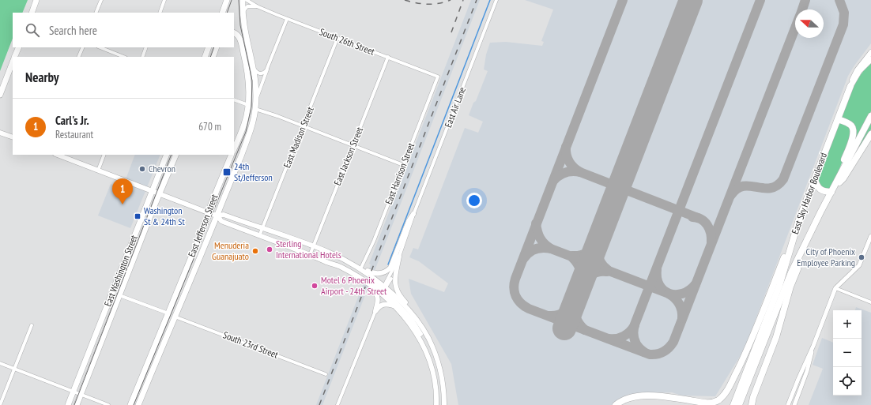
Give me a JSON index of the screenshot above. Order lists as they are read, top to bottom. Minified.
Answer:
{"streets":{"highway":["East Sky Harbor Boulevard"],"main road":["East Jefferson Street","East Washington Street"],"street":["South 26th Street","East Air Lane","East Madison Street","East Jackson Street","East Harrison Street","South 23rd Street"]},"crossings":[["South 26th Street","East Madison Street"],["South 26th Street","East Jackson Street"],["South 26th Street","East Harrison Street"],["South 26th Street","East Jefferson Street"],["East Jefferson Street","South 23rd Street"]],"places":{"other":["Chevron","Sterling International Hotels","Menuderia Guanajuato","City of Phoenix Employee Parking","Motel 6 Phoenix Airport - 24th Street"],"transit":["24th St/Jefferson","Washington St & 24th St"]},"north":"left","page":{"search":"Search here","heading":"Nearby","list":[{"mark":"1","name":"Carl's Jr.","note":"Restaurant","value":"670 m"}],"pins":"1","map_buttons":["+","−"]}}
